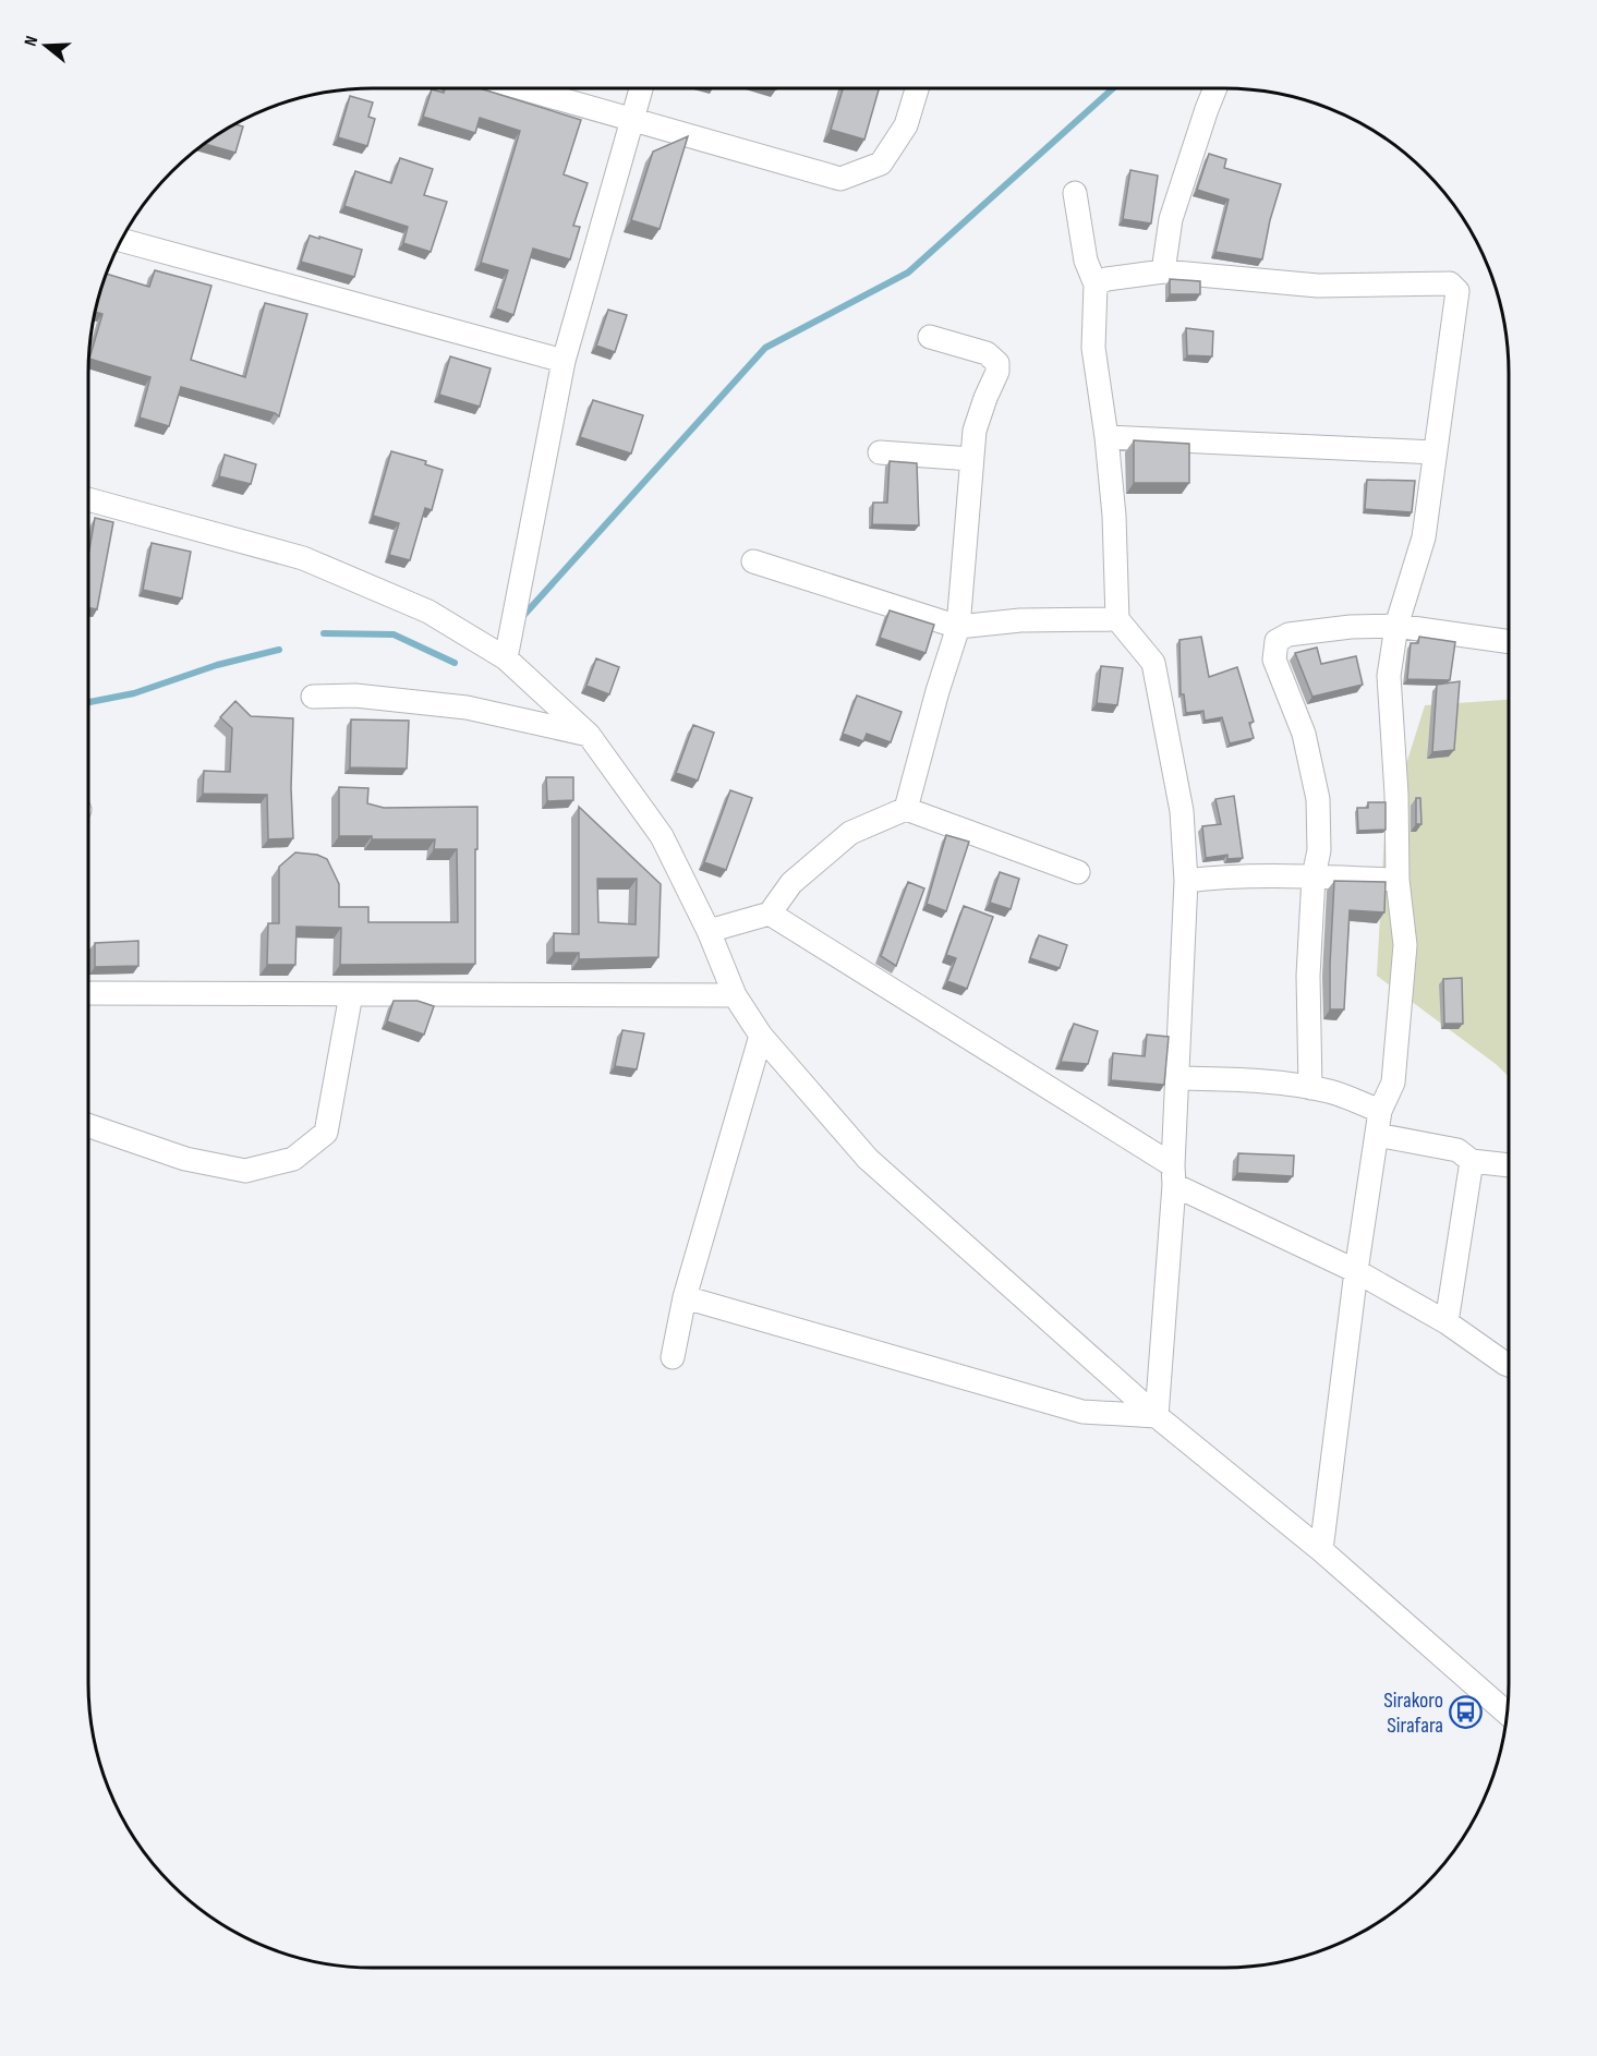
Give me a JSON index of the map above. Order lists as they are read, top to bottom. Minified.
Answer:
{"places":{"bus stop":["Sirakoro Sirafara"]},"north":"left"}
